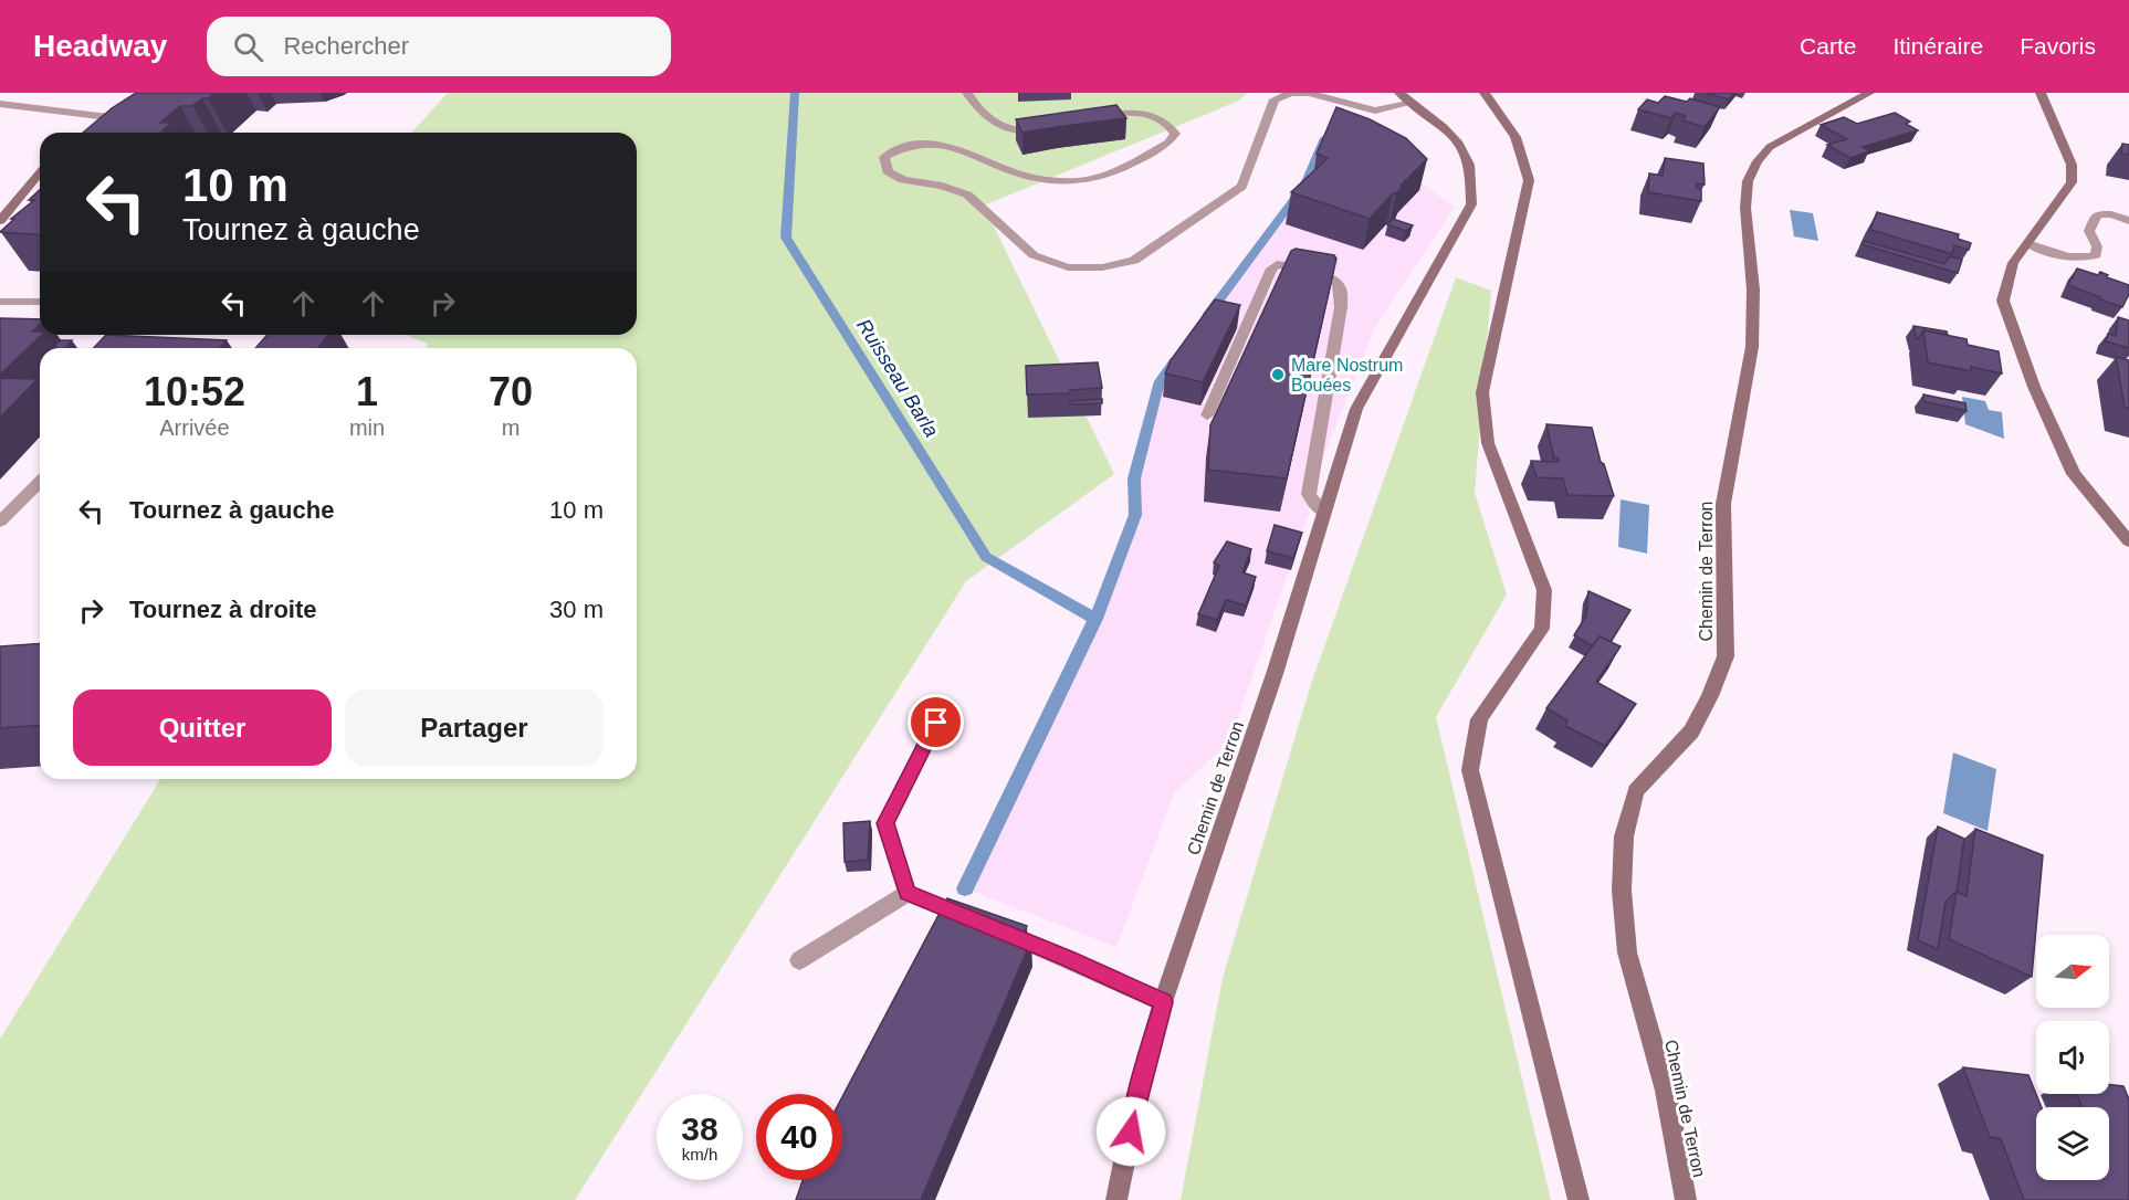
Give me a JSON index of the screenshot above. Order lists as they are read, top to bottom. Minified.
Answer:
{"streets":{"street":["Chemin de Terron"]},"water":["Ruisseau Barla"],"places":["Mare Nostrum Bouées"],"north":"right","page":{"header":"Headway","search":"Rechercher","nav":["Carte","Itinéraire","Favoris"],"turn":["10 m","Tournez à gauche"],"eta":["10:52","Arrivée","1","min","70","m"],"list":[{"name":"Tournez à gauche","value":"10 m"},{"name":"Tournez à droite","value":"30 m"}],"buttons":["Quitter","Partager"],"speed":"38 km/h","limit":"40"}}
